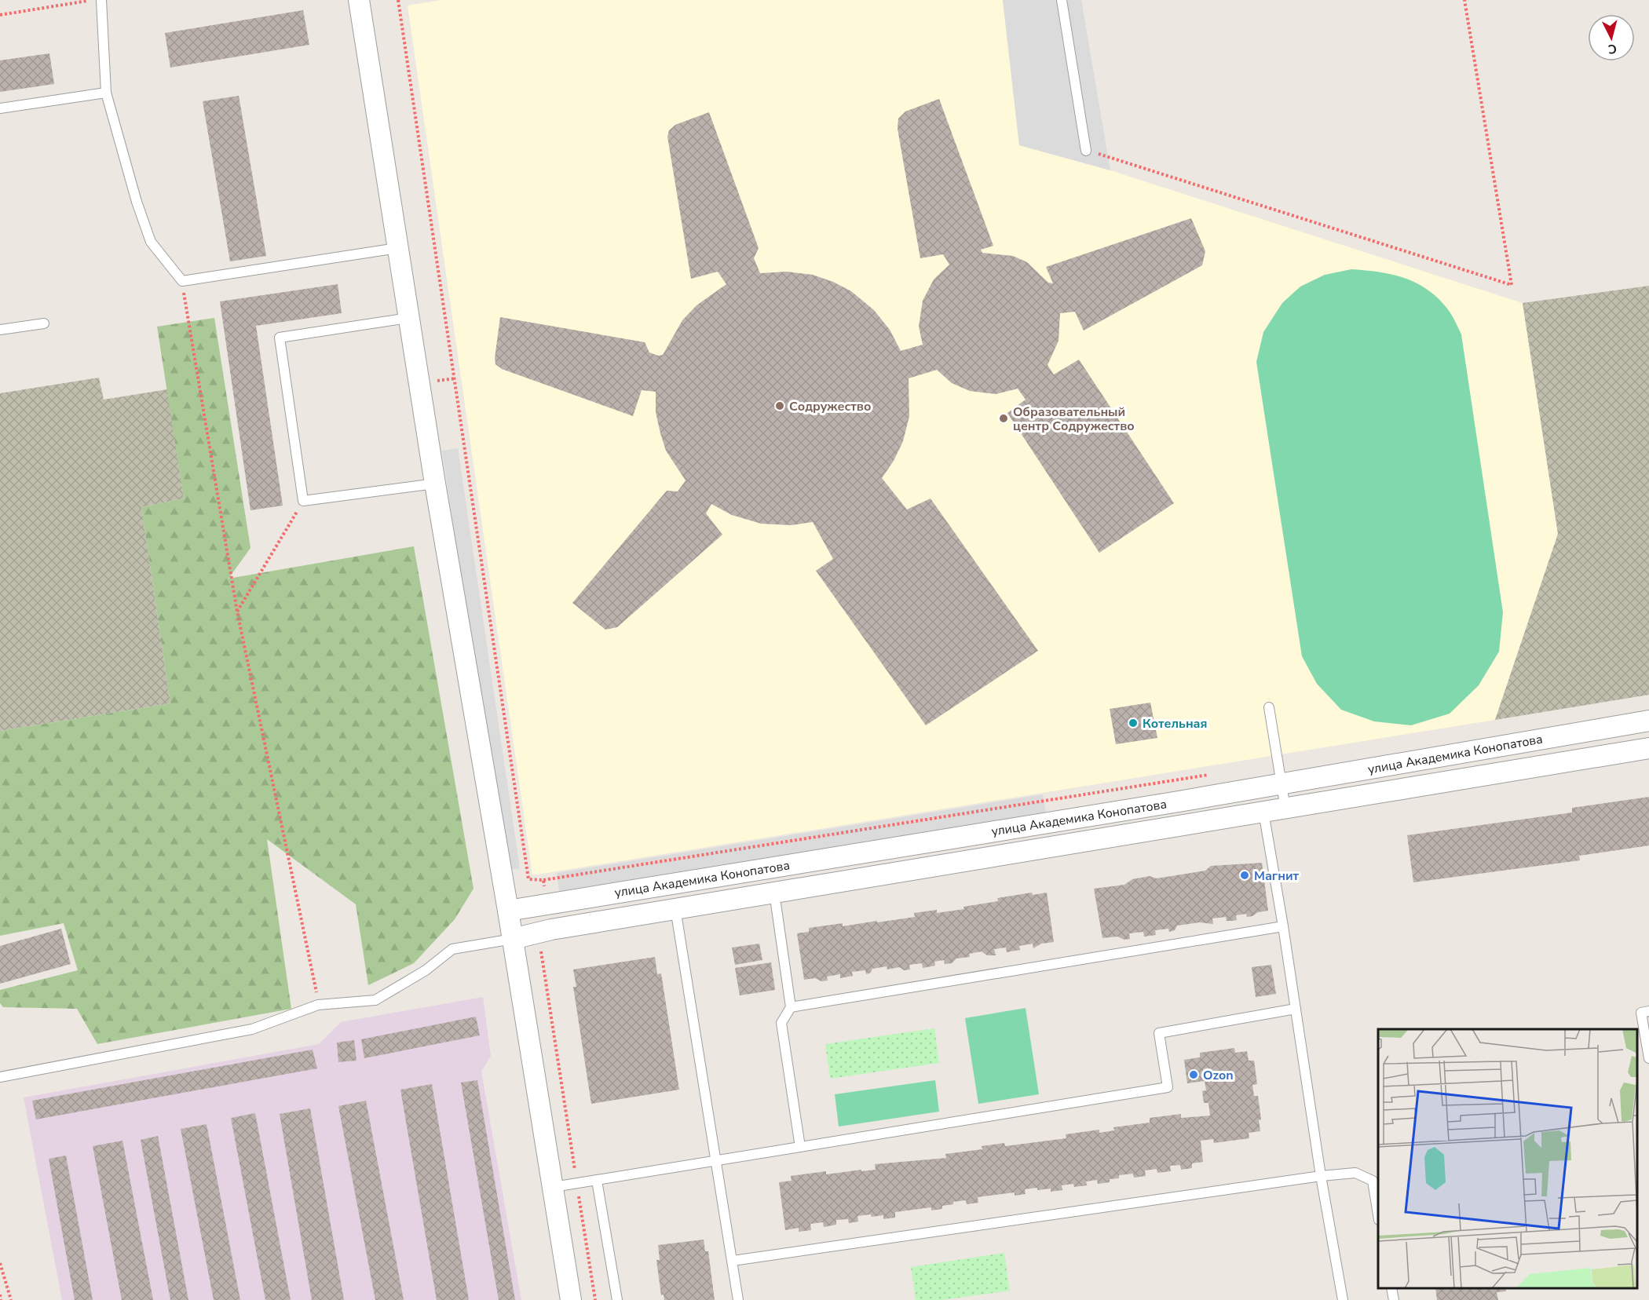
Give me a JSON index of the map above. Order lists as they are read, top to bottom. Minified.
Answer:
{"streets":{"street":["улица Академика Конопатова"]},"places":["Содружество","Образовательный центр Содружество","Котельная","Магнит","Ozon"],"north":"bottom"}
